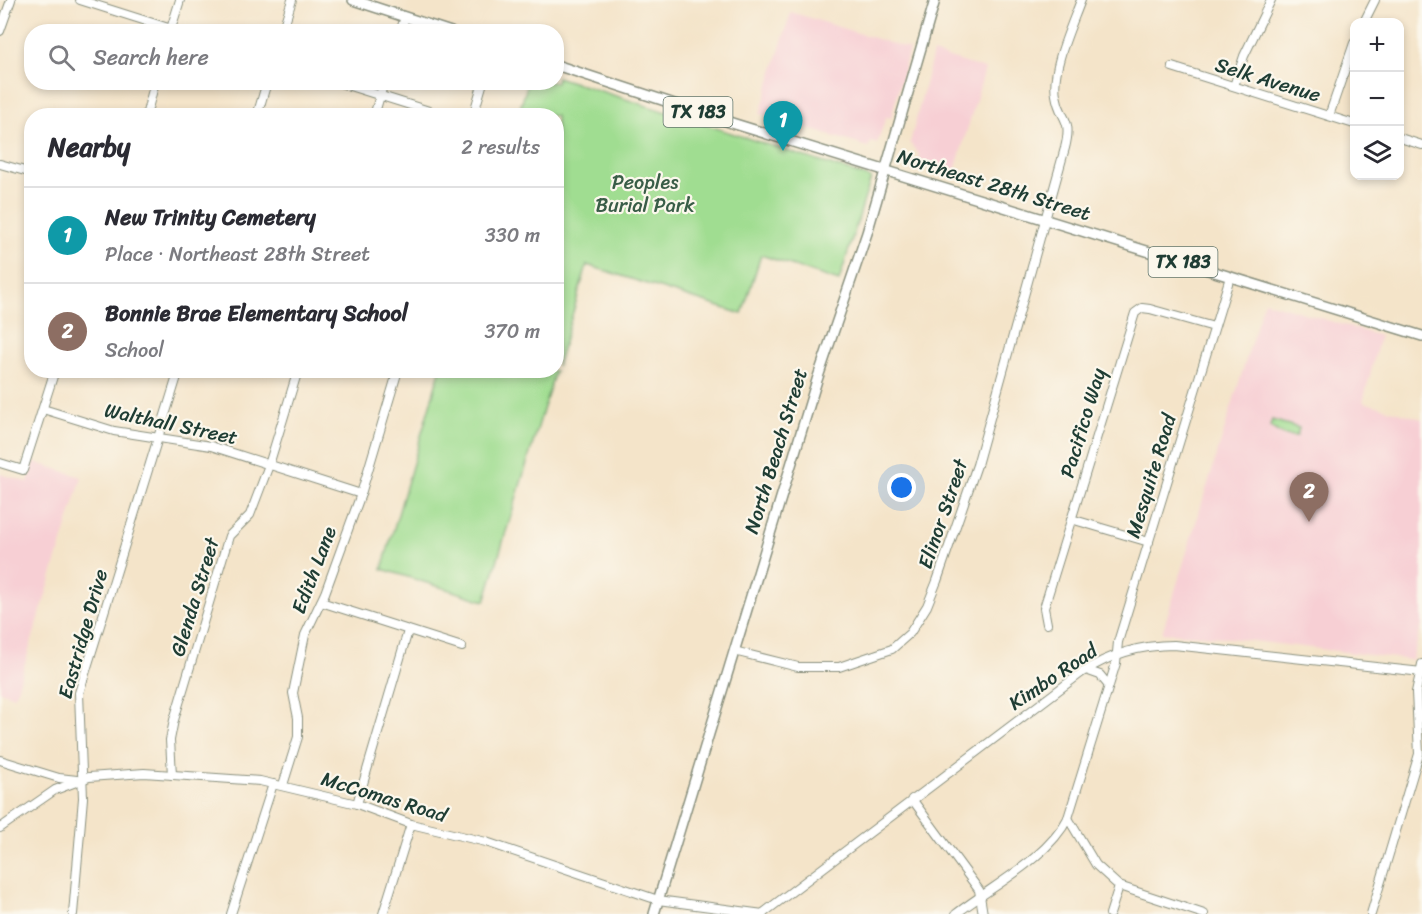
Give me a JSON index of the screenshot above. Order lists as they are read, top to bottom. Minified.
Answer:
{"streets":{"main road":["TX 183","Northeast 28th Street","North Beach Street"],"street":["Selk Avenue","Pacifico Way","Walthall Street","Mesquite Road","Elinor Street","Edith Lane","Glenda Street","Eastridge Drive","Kimbo Road","McComas Road"]},"crossings":[["Northeast 28th Street","North Beach Street"],["Northeast 28th Street","Mesquite Road"],["Northeast 28th Street","Elinor Street"],["Pacifico Way","Mesquite Road"],["Walthall Street","Edith Lane"],["Walthall Street","Glenda Street"],["Walthall Street","Eastridge Drive"],["North Beach Street","Elinor Street"],["North Beach Street","McComas Road"],["Mesquite Road","Kimbo Road"],["Edith Lane","McComas Road"],["Glenda Street","McComas Road"],["Eastridge Drive","McComas Road"],["Kimbo Road","McComas Road"]],"parks":["Peoples Burial Park"],"page":{"map_buttons":["+","−"],"search":"Search here","pins":["1","2"],"heading":["Nearby","2 results"],"list":[{"mark":"1","name":"New Trinity Cemetery","note":"Place · Northeast 28th Street","value":"330 m"},{"mark":"2","name":"Bonnie Brae Elementary School","note":"School","value":"370 m"}]}}
